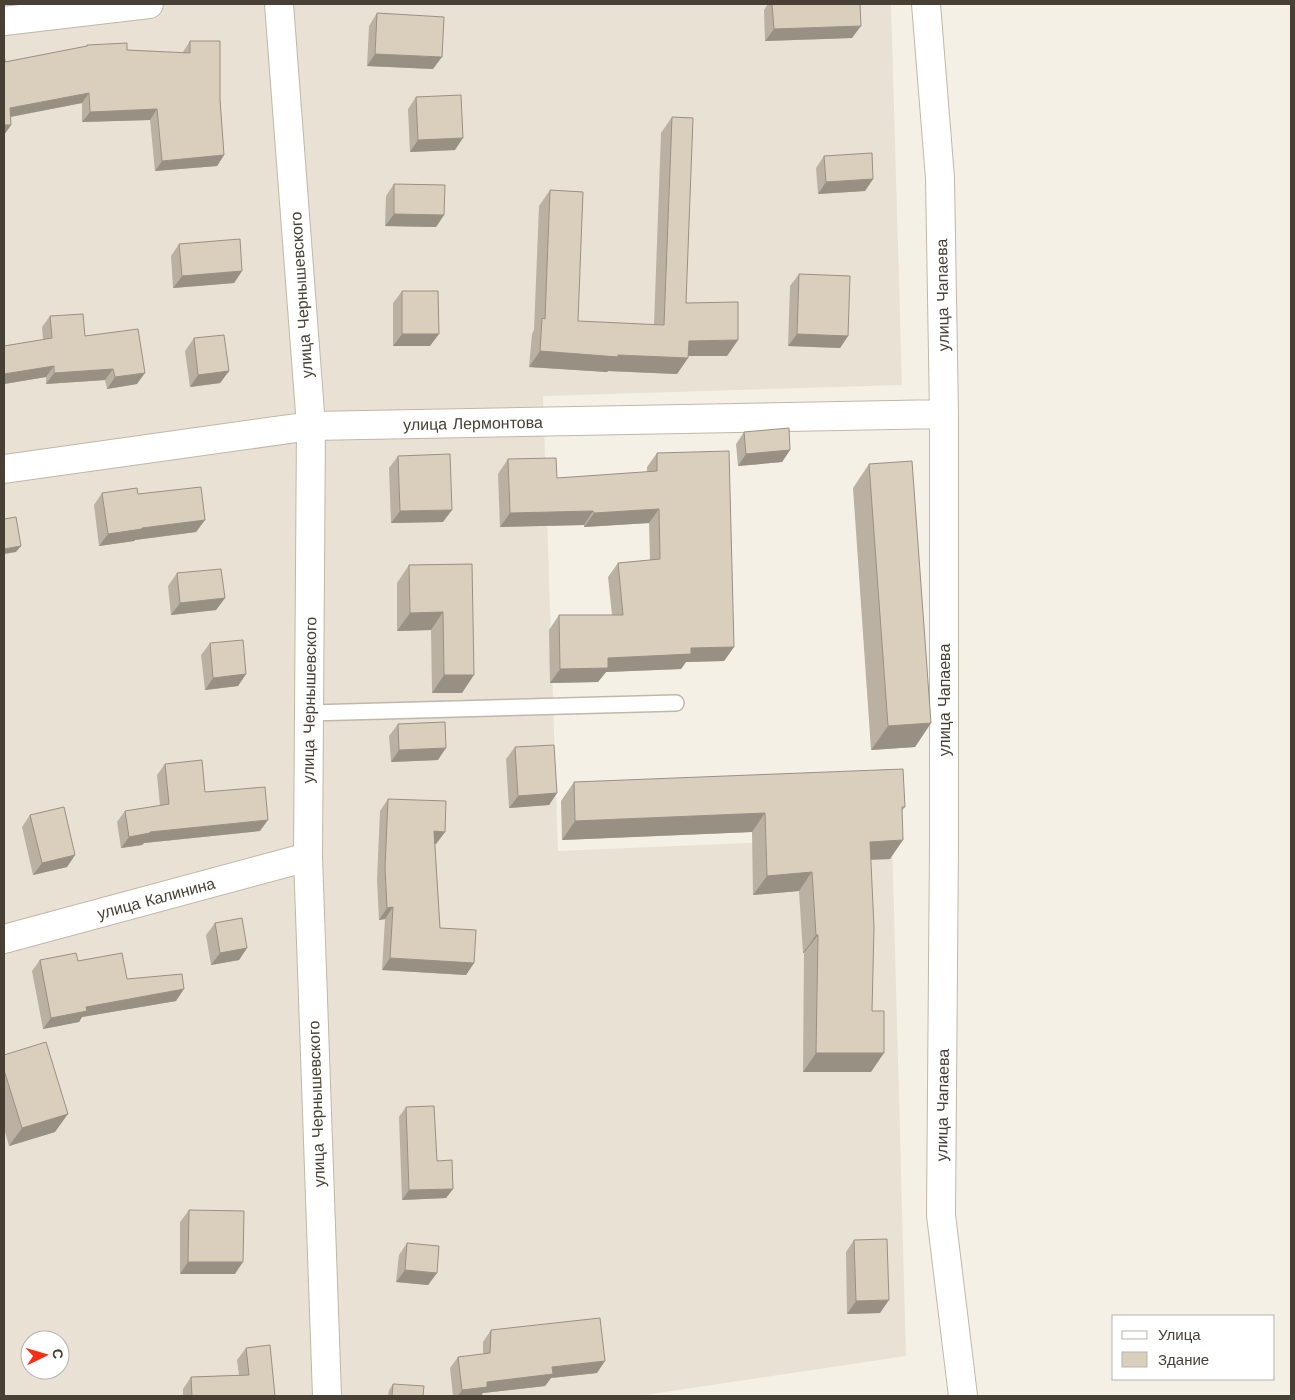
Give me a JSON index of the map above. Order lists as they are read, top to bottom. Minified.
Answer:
{"streets":{"street":["улица Чернышевского","улица Чапаева","улица Лермонтова","улица Калинина"]},"crossings":[["улица Чернышевского","улица Лермонтова"],["улица Чернышевского","улица Калинина"],["улица Чапаева","улица Лермонтова"]],"legend":["Улица","Здание"],"north":"right"}
